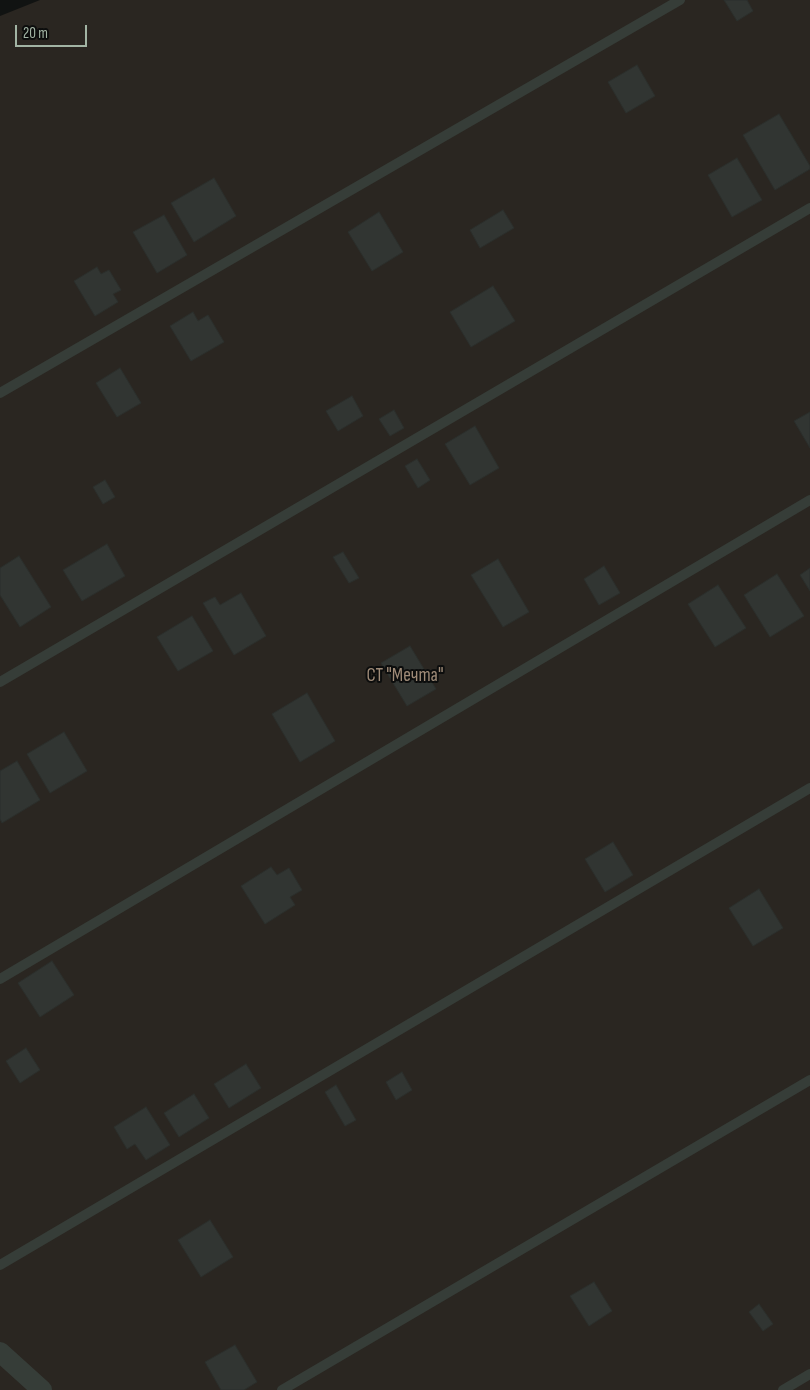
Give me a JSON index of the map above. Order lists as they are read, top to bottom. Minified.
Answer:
{"parks":["СТ \"Мечта\""],"scale_bar":"20 m"}
